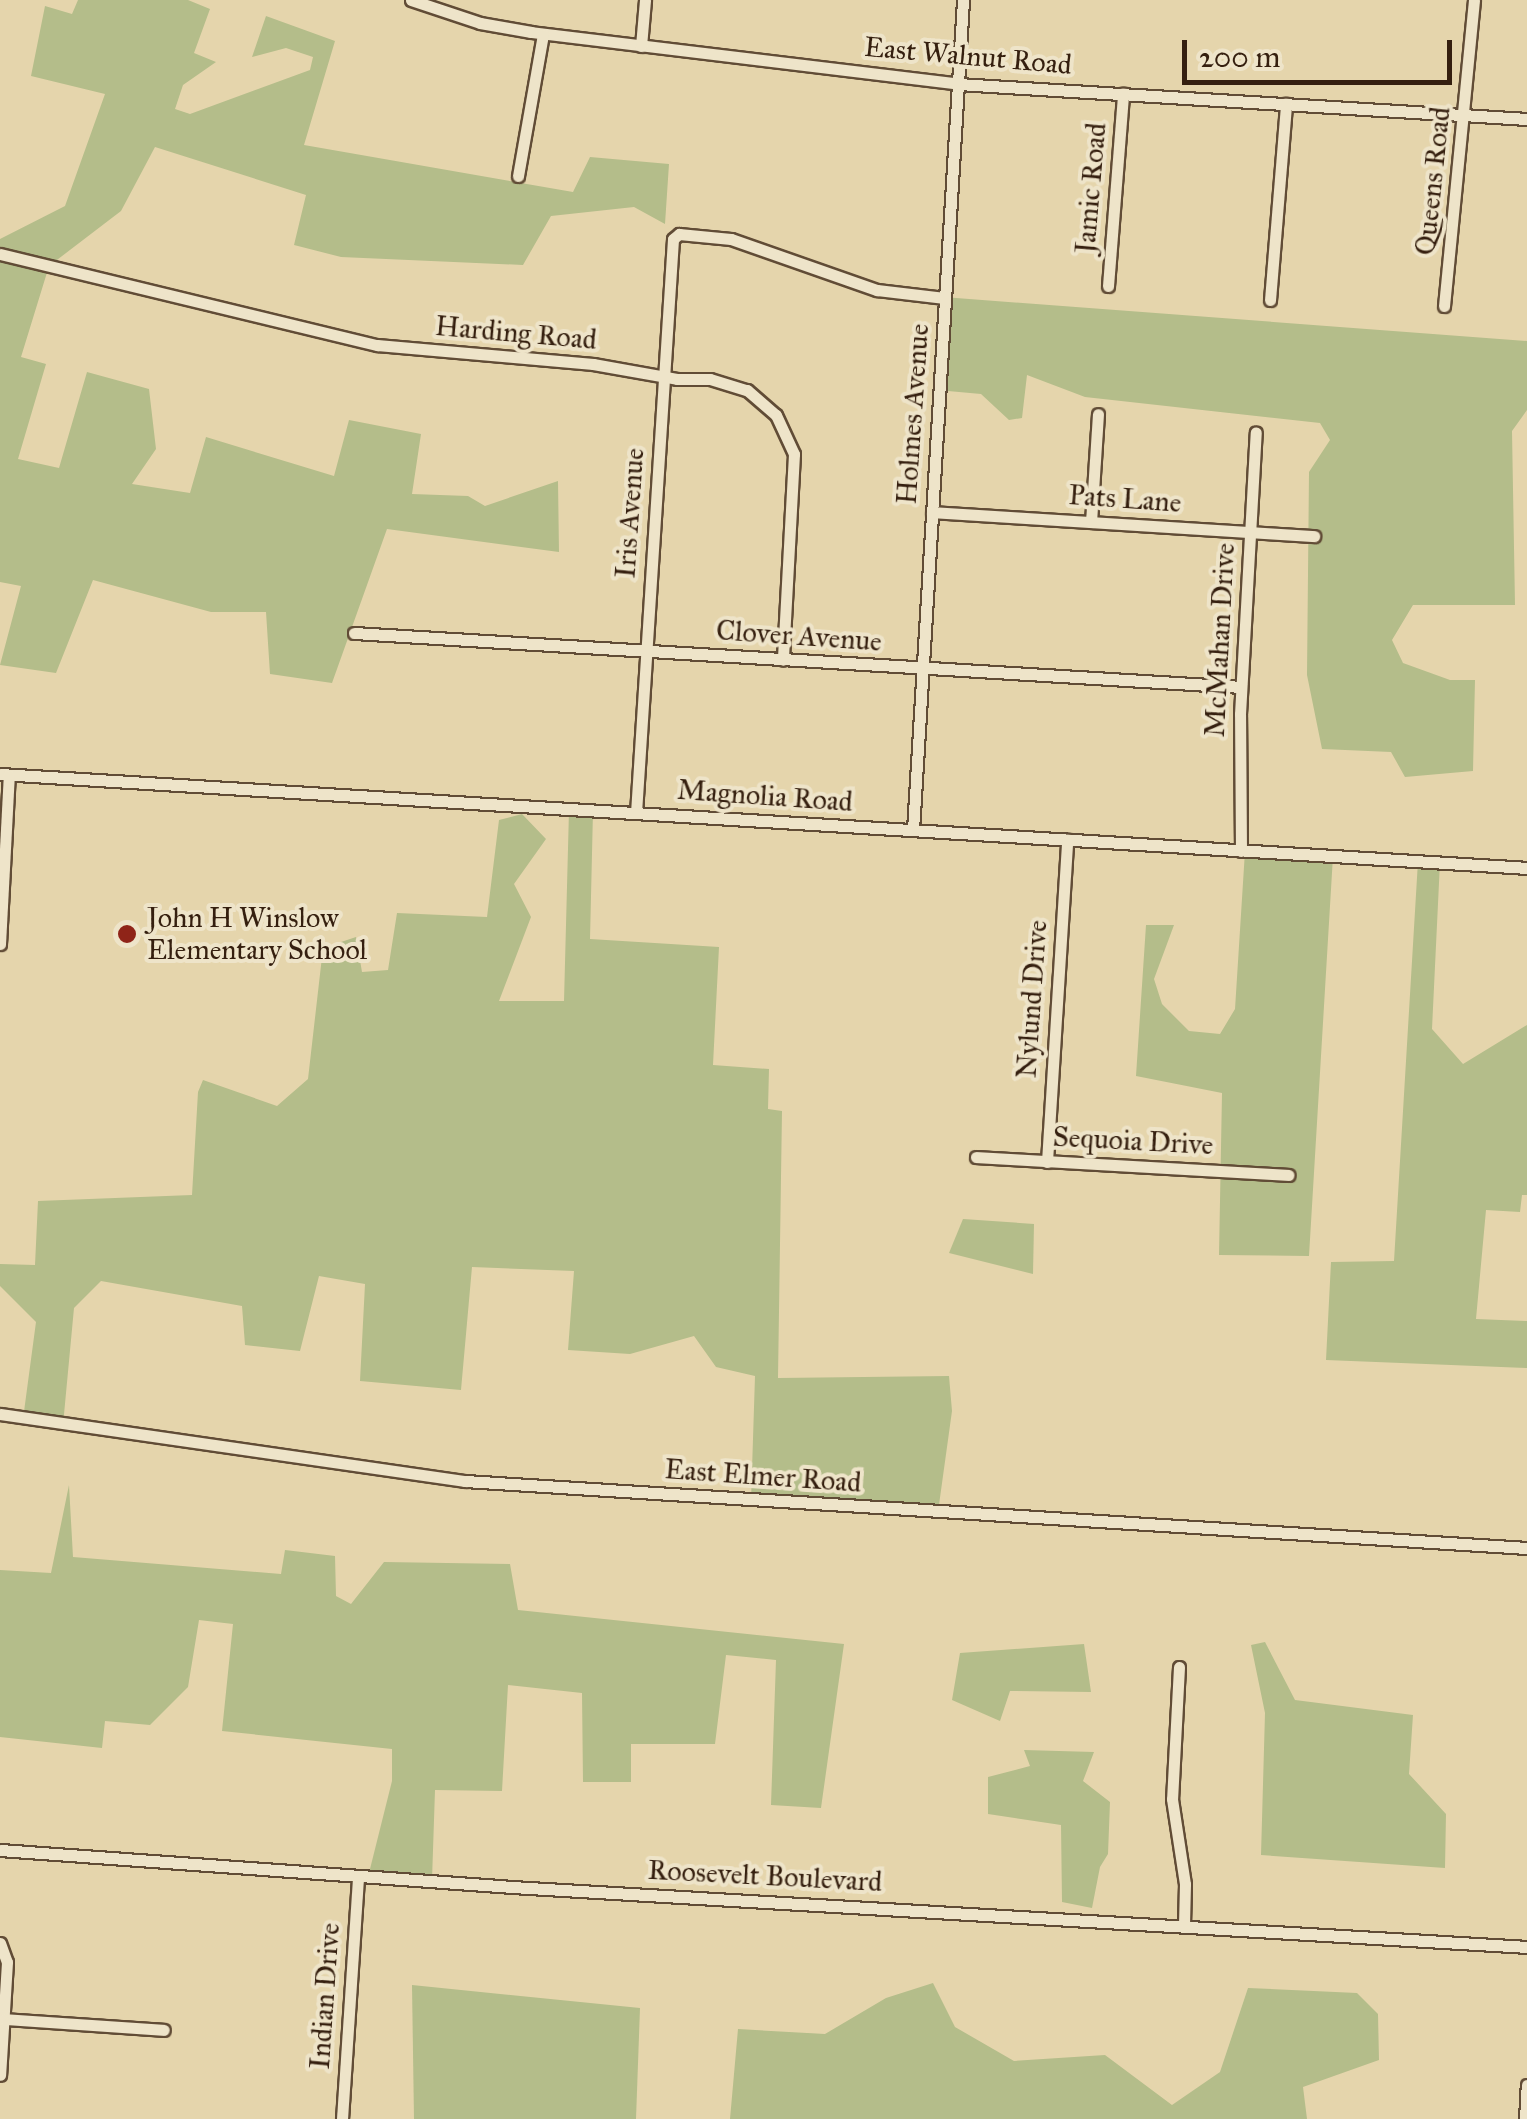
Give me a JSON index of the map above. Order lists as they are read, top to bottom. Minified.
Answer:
{"streets":{"street":["East Walnut Road","Queens Road","Jamic Road","Harding Road","Holmes Avenue","Pats Lane","Iris Avenue","Clover Avenue","McMahan Drive","Magnolia Road","Nylund Drive","Sequoia Drive","East Elmer Road","Roosevelt Boulevard","Indian Drive"]},"crossings":[["East Walnut Road","Queens Road"],["East Walnut Road","Jamic Road"],["East Walnut Road","Holmes Avenue"],["Harding Road","Iris Avenue"],["Harding Road","Clover Avenue"],["Holmes Avenue","Pats Lane"],["Holmes Avenue","Iris Avenue"],["Holmes Avenue","Clover Avenue"],["Holmes Avenue","Magnolia Road"],["Pats Lane","McMahan Drive"],["Iris Avenue","Clover Avenue"],["Iris Avenue","Magnolia Road"],["Clover Avenue","McMahan Drive"],["McMahan Drive","Magnolia Road"],["Magnolia Road","Nylund Drive"],["Nylund Drive","Sequoia Drive"],["Roosevelt Boulevard","Indian Drive"]],"places":["John H Winslow Elementary School"],"scale_bar":"200 m"}
